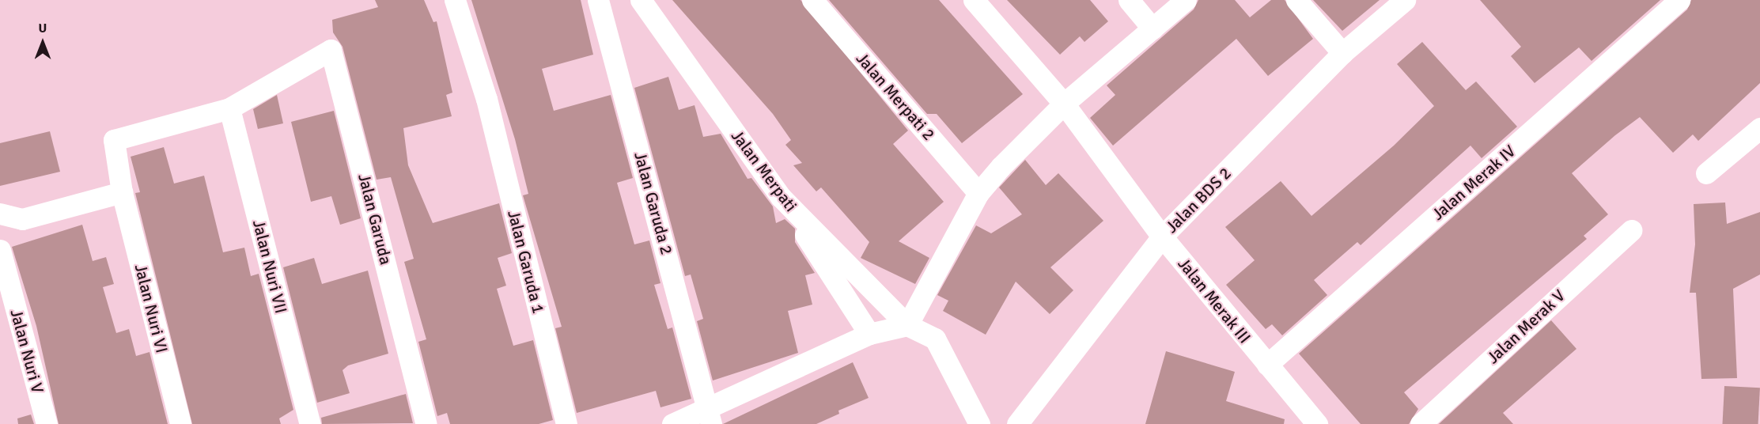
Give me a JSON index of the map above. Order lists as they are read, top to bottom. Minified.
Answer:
{"streets":{"street":["Jalan Merpati 2","Jalan Merpati","Jalan Merak IV","Jalan BDS 2","Jalan Garuda 2","Jalan Garuda","Jalan Garuda 1","Jalan Nuri VII","Jalan Merak III","Jalan Nuri VI","Jalan Merak V","Jalan Nuri V"]},"crossings":[["Jalan Merak IV","Jalan Merak III"],["Jalan BDS 2","Jalan Merak III"],["Jalan Garuda","Jalan Nuri VII"],["Jalan Garuda","Jalan Nuri VI"],["Jalan Nuri VII","Jalan Nuri VI"]],"north":"top"}
